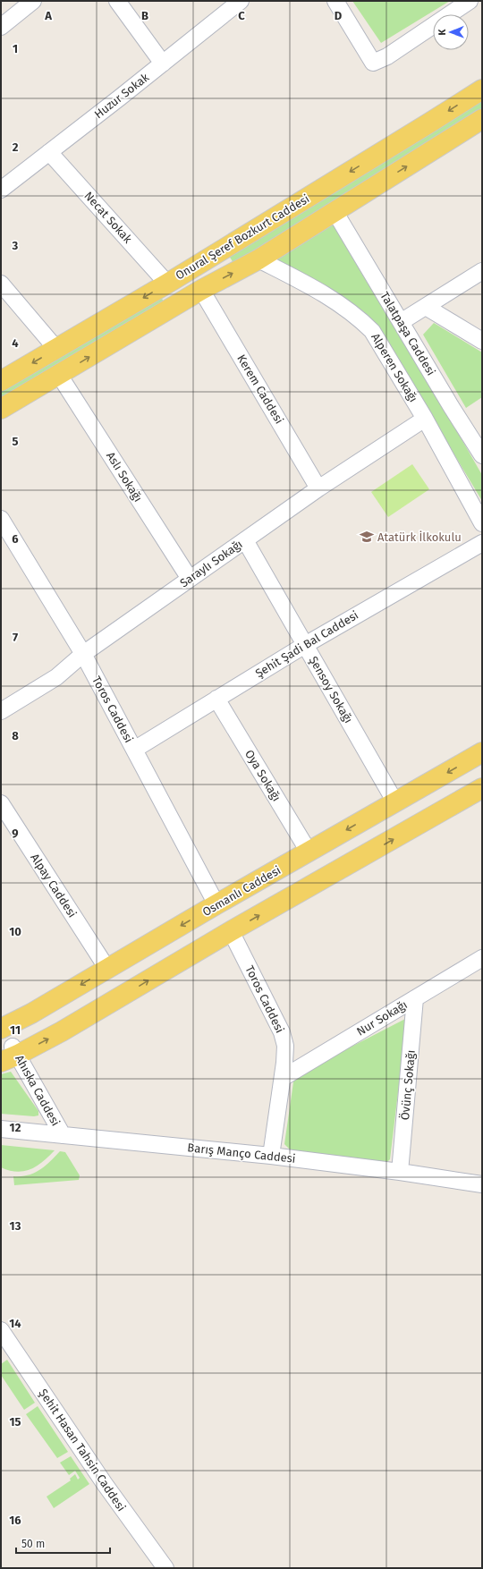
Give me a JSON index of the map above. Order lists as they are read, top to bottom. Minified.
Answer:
{"streets":{"main road":["Onural Şeref Bozkurt Caddesi","Osmanlı Caddesi"],"street":["Huzur Sokak","Necat Sokak","Talatpaşa Caddesi","Alperen Sokağı","Kerem Caddesi","Aslı Sokağı","Saraylı Sokağı","Şehit Şadi Bal Caddesi","Şensoy Sokağı","Toros Caddesi","Oya Sokağı","Alpay Caddesi","Nur Sokağı","Övünç Sokağı","Ahıska Caddesi","Barış Manço Caddesi","Şehit Hasan Tahsin Caddesi"]},"crossings":[["Huzur Sokak","Necat Sokak"],["Necat Sokak","Onural Şeref Bozkurt Caddesi"],["Onural Şeref Bozkurt Caddesi","Talatpaşa Caddesi"],["Onural Şeref Bozkurt Caddesi","Alperen Sokağı"],["Onural Şeref Bozkurt Caddesi","Kerem Caddesi"],["Onural Şeref Bozkurt Caddesi","Aslı Sokağı"],["Alperen Sokağı","Saraylı Sokağı"],["Kerem Caddesi","Saraylı Sokağı"],["Aslı Sokağı","Saraylı Sokağı"],["Saraylı Sokağı","Şensoy Sokağı"],["Saraylı Sokağı","Toros Caddesi"],["Şehit Şadi Bal Caddesi","Şensoy Sokağı"],["Şehit Şadi Bal Caddesi","Toros Caddesi"],["Şehit Şadi Bal Caddesi","Oya Sokağı"],["Şensoy Sokağı","Osmanlı Caddesi"],["Toros Caddesi","Osmanlı Caddesi"],["Toros Caddesi","Nur Sokağı"],["Toros Caddesi","Barış Manço Caddesi"],["Oya Sokağı","Osmanlı Caddesi"],["Alpay Caddesi","Osmanlı Caddesi"],["Nur Sokağı","Övünç Sokağı"],["Övünç Sokağı","Barış Manço Caddesi"],["Ahıska Caddesi","Barış Manço Caddesi"]],"places":{"school or university":["Atatürk İlkokulu"]},"scale_bar":"50 m","north":"left","grid":{"columns":["A","B","C","D"],"rows":["1","2","3","4","5","6","7","8","9","10","11","12","13","14","15","16"]}}
